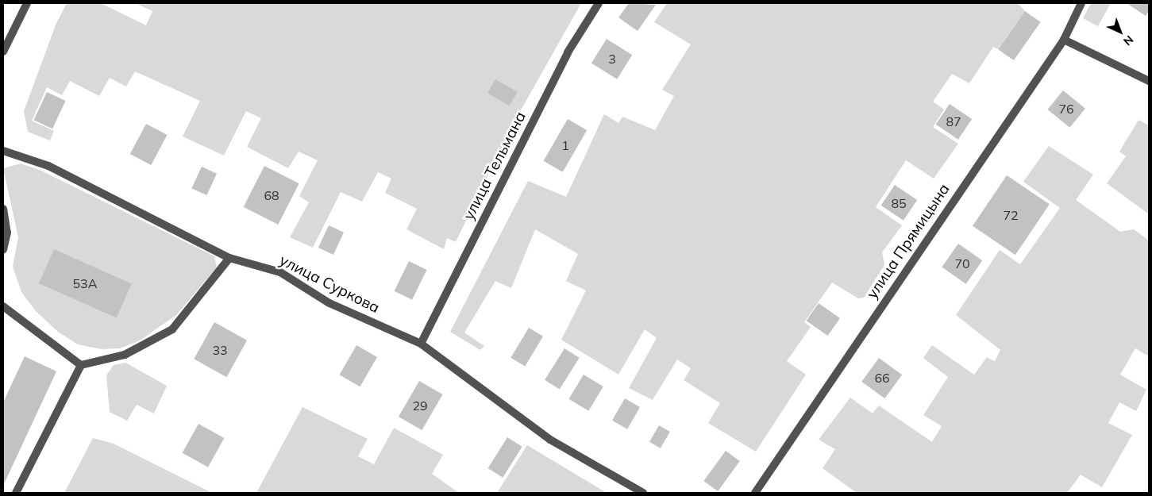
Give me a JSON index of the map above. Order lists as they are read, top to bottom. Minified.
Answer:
{"streets":{"street":["улица Тельмана","улица Прямицына","улица Суркова"]},"crossings":[["улица Тельмана","улица Суркова"]],"house_numbers":["3","76","87","1","68","85","72","70","53А","33","66","29"],"north":"bottom right"}
